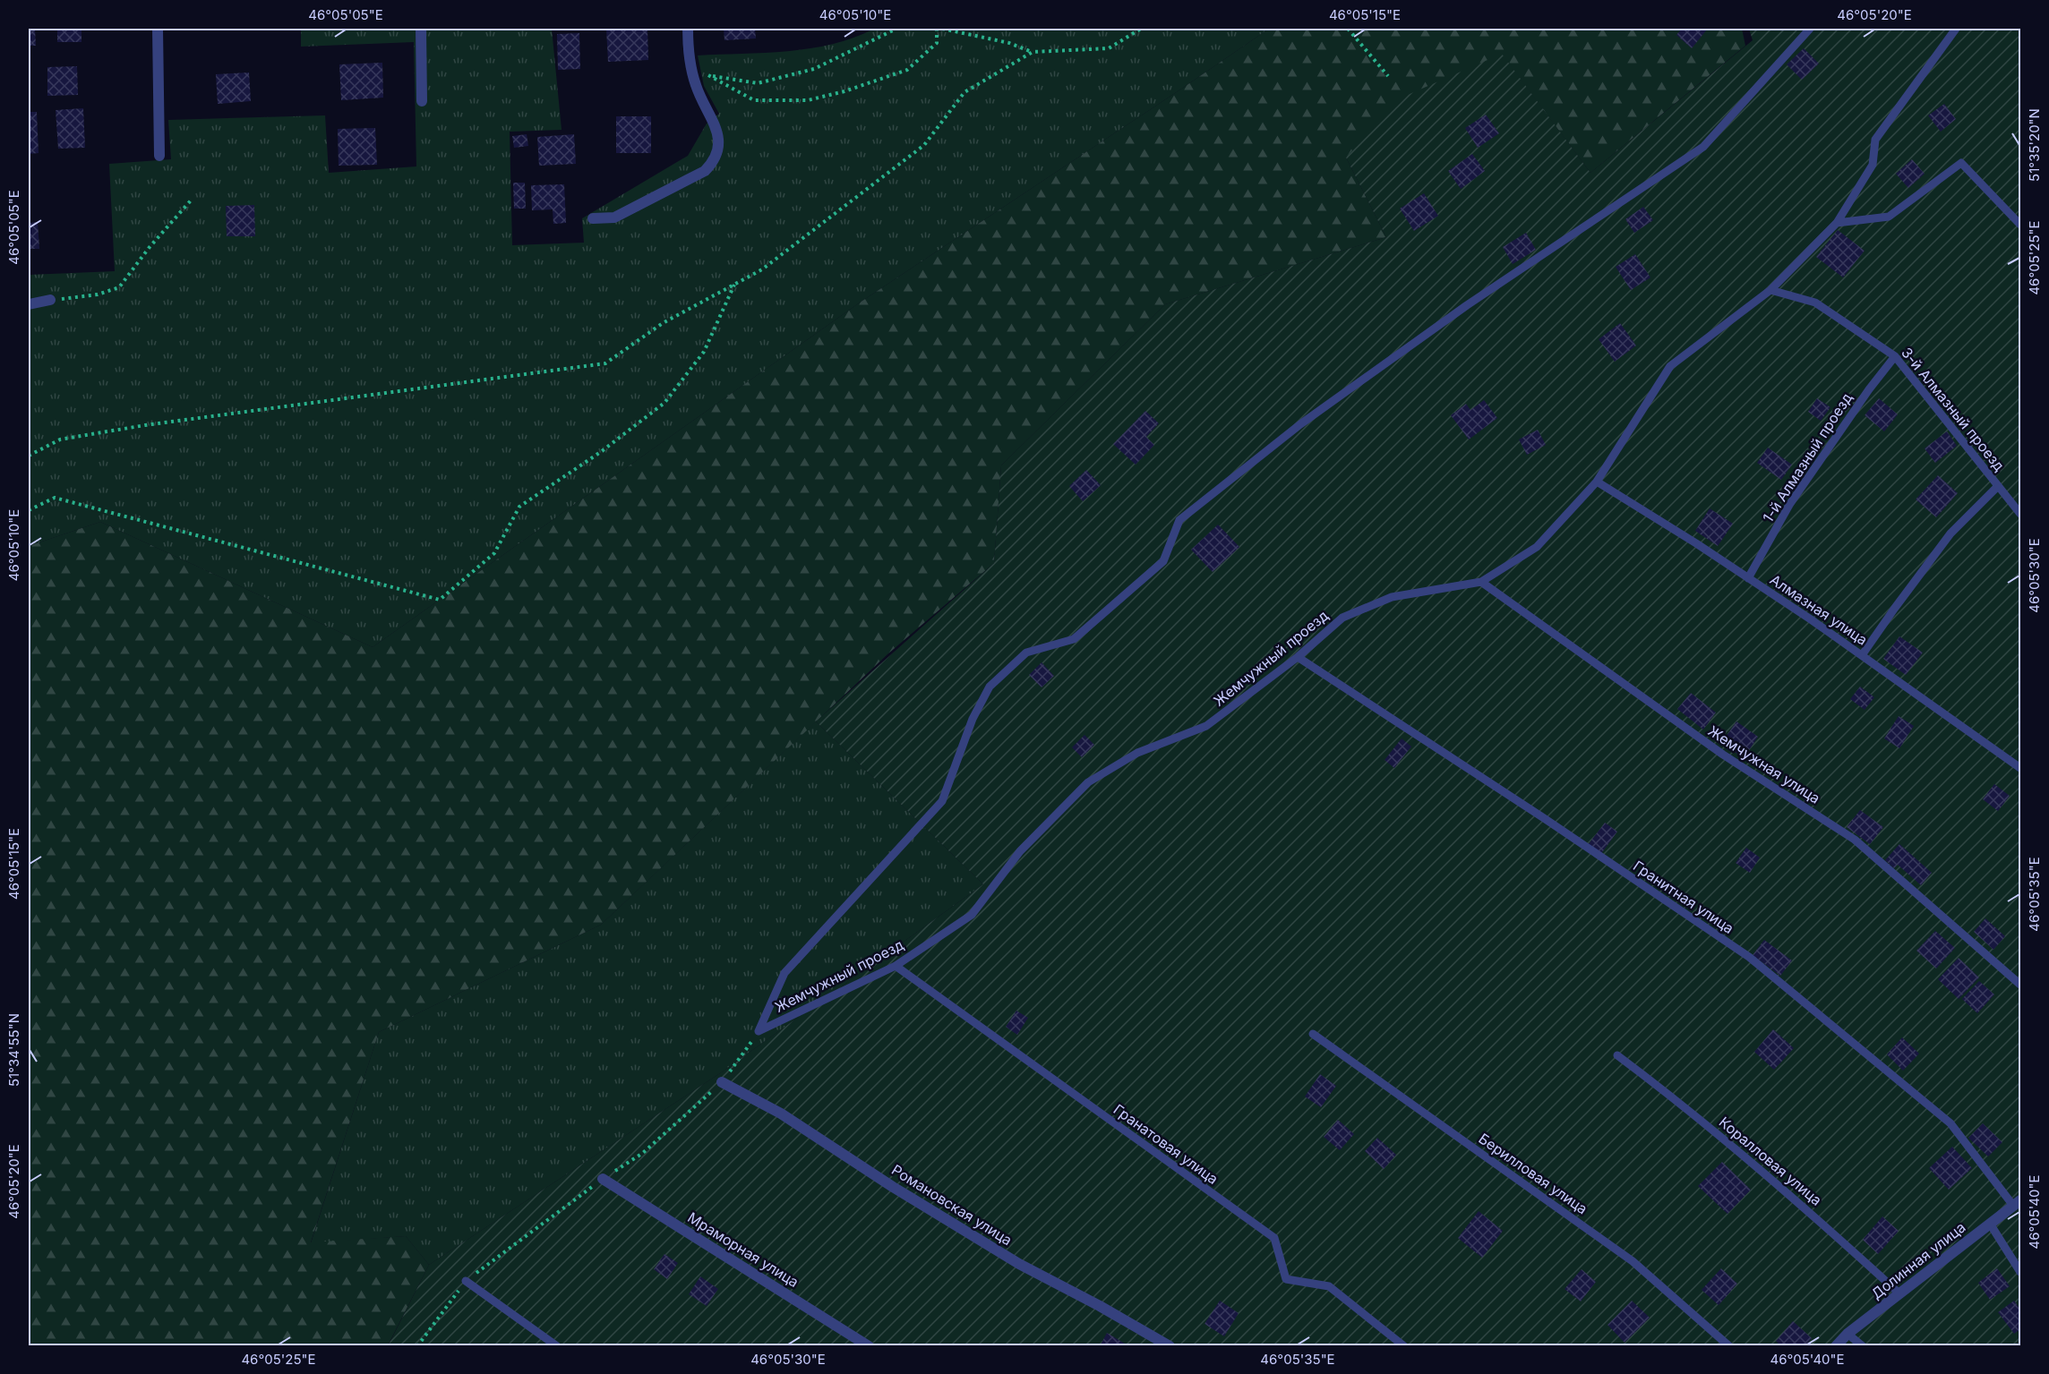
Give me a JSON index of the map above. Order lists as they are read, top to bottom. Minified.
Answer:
{"streets":{"street":["Романовская улица","Мраморная улица","Долинная улица"],"lane":["3-й Алмазный проезд","1-й Алмазный проезд","Алмазная улица","Жемчужный проезд","Жемчужная улица","Гранитная улица","Гранатовая улица","Коралловая улица","Берилловая улица"]},"crossings":[["3-й Алмазный проезд","1-й Алмазный проезд"],["3-й Алмазный проезд","Жемчужный проезд"],["1-й Алмазный проезд","Алмазная улица"],["Алмазная улица","Жемчужный проезд"],["Жемчужный проезд","Жемчужная улица"],["Жемчужный проезд","Гранитная улица"],["Жемчужный проезд","Гранатовая улица"],["Гранитная улица","Долинная улица"],["Коралловая улица","Долинная улица"]],"coordinates":["46°05'05\"E","46°05'10\"E","46°05'15\"E","46°05'20\"E","51°35'20\"N","46°05'25\"E","46°05'30\"E","46°05'35\"E","51°34'55\"N","46°05'40\"E"]}
